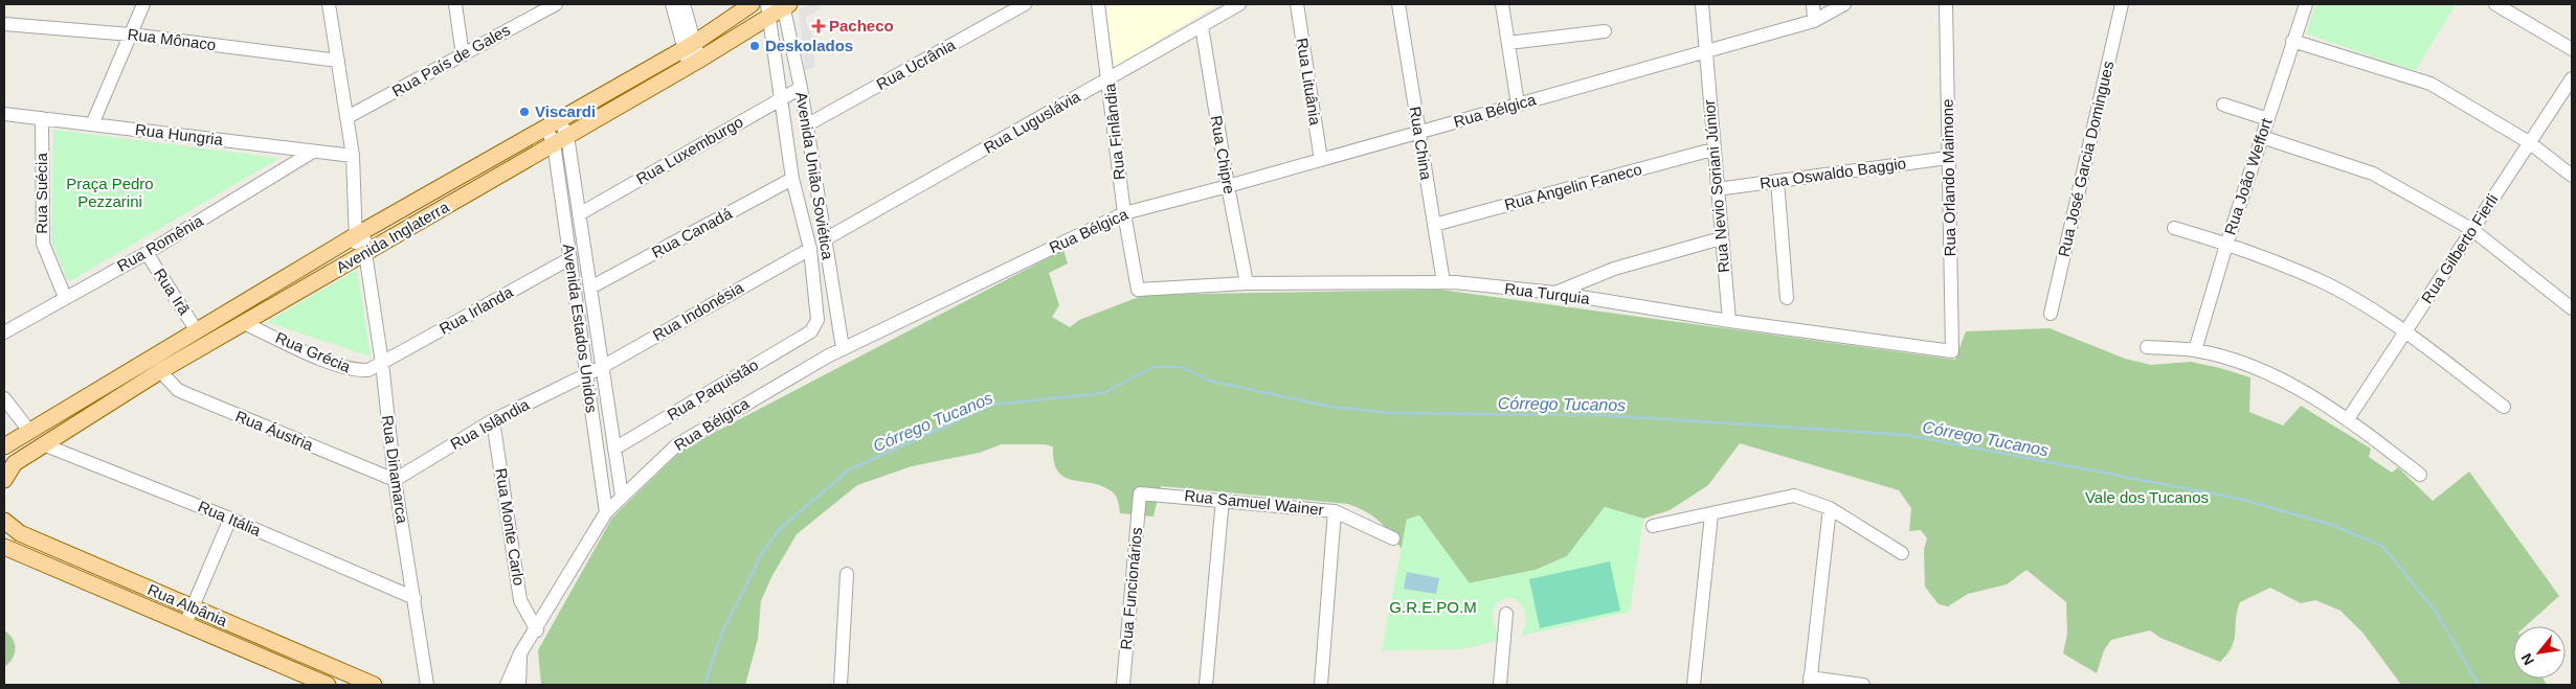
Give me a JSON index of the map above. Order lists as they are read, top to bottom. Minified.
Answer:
{"streets":{"main road":["Avenida Inglaterra","Rua Albânia"],"street":["Rua Mônaco","Rua País de Gales","Rua Ucrânia","Rua Lituânia","Rua Bélgica","Rua Luguslávia","Rua Finlândia","Rua Hungria","Rua China","Rua Luxemburgo","Rua Chipre","Rua José Garcia Domingues","Rua Oswaldo Baggio","Avenida União Soviética","Rua João Weffort","Rua Orlando Maimone","Rua Nevio Soriani Júnior","Rua Angelin Faneco","Rua Suécia","Rua Canadá","Rua Romênia","Rua Gilberto Fierli","Rua Irã","Rua Turquia","Rua Irlanda","Rua Indonésia","Avenida Estados Unidos","Rua Grécia","Rua Paquistão","Rua Islândia","Rua Áustria","Rua Dinamarca","Rua Samuel Wainer","Rua Itália","Rua Monte Carlo","Rua Funcionários"]},"crossings":[["Rua Mônaco","Rua Dinamarca"],["Rua País de Gales","Rua Dinamarca"],["Rua Ucrânia","Avenida União Soviética"],["Rua Lituânia","Rua Bélgica"],["Rua Bélgica","Rua Finlândia"],["Rua Bélgica","Rua China"],["Rua Bélgica","Rua Chipre"],["Rua Bélgica","Avenida União Soviética"],["Rua Bélgica","Rua Nevio Soriani Júnior"],["Rua Bélgica","Avenida Estados Unidos"],["Rua Bélgica","Rua Monte Carlo"],["Rua Luguslávia","Rua Finlândia"],["Rua Luguslávia","Rua Chipre"],["Rua Luguslávia","Avenida União Soviética"],["Rua Finlândia","Rua Turquia"],["Rua Hungria","Rua Suécia"],["Rua Hungria","Rua Romênia"],["Rua Hungria","Rua Dinamarca"],["Rua China","Rua Angelin Faneco"],["Rua China","Rua Turquia"],["Rua Luxemburgo","Avenida União Soviética"],["Rua Luxemburgo","Avenida Estados Unidos"],["Rua Chipre","Rua Turquia"],["Rua Oswaldo Baggio","Rua Orlando Maimone"],["Rua Oswaldo Baggio","Rua Nevio Soriani Júnior"],["Avenida União Soviética","Rua Canadá"],["Avenida União Soviética","Avenida Inglaterra"],["Avenida União Soviética","Rua Indonésia"],["Avenida União Soviética","Rua Paquistão"],["Rua Orlando Maimone","Rua Turquia"],["Rua Nevio Soriani Júnior","Rua Angelin Faneco"],["Rua Nevio Soriani Júnior","Rua Turquia"],["Rua Suécia","Rua Romênia"],["Rua Canadá","Avenida Estados Unidos"],["Avenida Inglaterra","Rua Irã"],["Avenida Inglaterra","Avenida Estados Unidos"],["Avenida Inglaterra","Rua Grécia"],["Avenida Inglaterra","Rua Áustria"],["Avenida Inglaterra","Rua Dinamarca"],["Avenida Inglaterra","Rua Itália"],["Rua Romênia","Rua Irã"],["Rua Irlanda","Avenida Estados Unidos"],["Rua Irlanda","Rua Grécia"],["Rua Irlanda","Rua Dinamarca"],["Rua Indonésia","Avenida Estados Unidos"],["Rua Indonésia","Rua Islândia"],["Avenida Estados Unidos","Rua Paquistão"],["Avenida Estados Unidos","Rua Islândia"],["Rua Grécia","Rua Dinamarca"],["Rua Islândia","Rua Áustria"],["Rua Islândia","Rua Dinamarca"],["Rua Islândia","Rua Monte Carlo"],["Rua Áustria","Rua Dinamarca"],["Rua Dinamarca","Rua Itália"],["Rua Samuel Wainer","Rua Funcionários"]],"water":["Córrego Tucanos"],"parks":["Praça Pedro Pezzarini","Vale dos Tucanos","G.R.E.PO.M"],"places":{"health":["Pacheco"],"other":["Deskolados","Viscardi"]},"north":"bottom left"}
